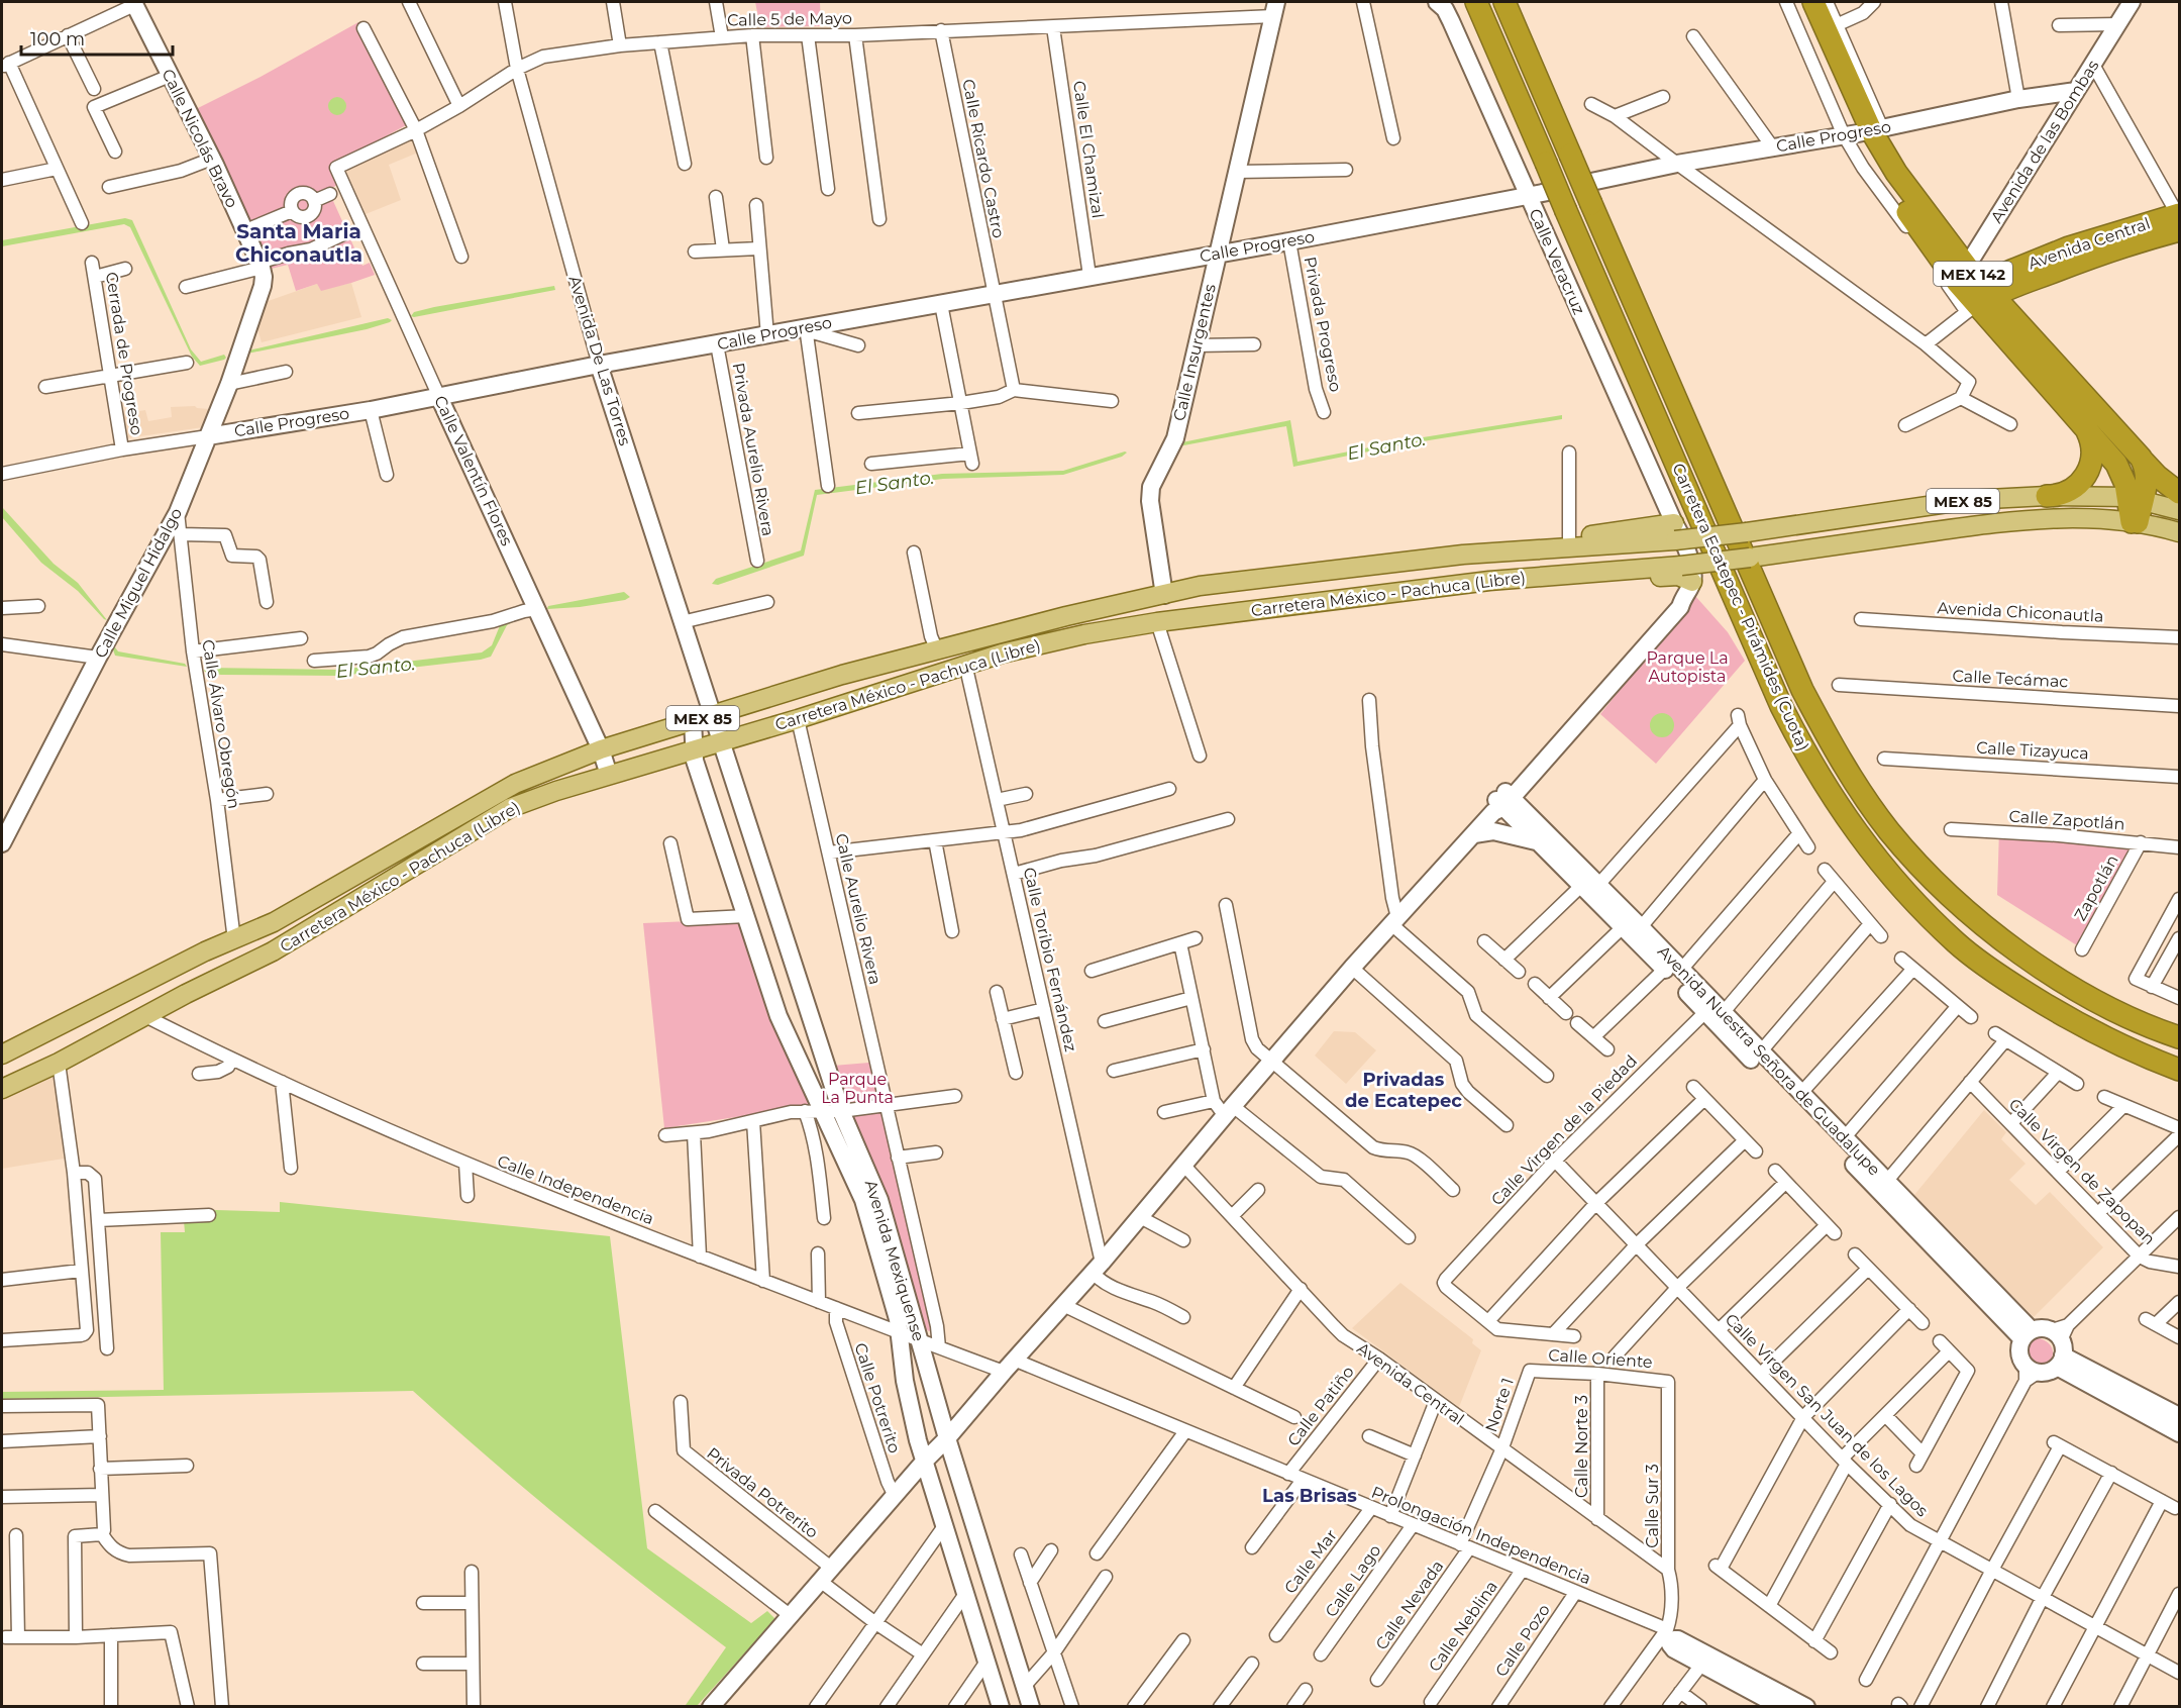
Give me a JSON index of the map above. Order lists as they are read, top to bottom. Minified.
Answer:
{"streets":{"highway":["Avenida Central","MEX 142","Carretera Ecatepec - Pirámides (Cuota)"],"main road":["MEX 85","Carretera México - Pachuca (Libre)"],"street":["Calle 5 de Mayo","Calle Progreso","Calle Nicolás Bravo","Avenida de las Bombas","Calle El Chamizal","Calle Ricardo Castro","Calle Veracruz","Privada Progreso","Calle Insurgentes","Cerrada de Progreso","Avenida De Las Torres","Privada Aurelio Rivera","Calle Valentín Flores","Calle Miguel Hidalgo","Avenida Chiconautla","Calle Tecámac","Calle Álvaro Obregón","Calle Tizayuca","Calle Zapotlán","Zapotlán","Calle Aurelio Rivera","Calle Toribio Fernández","Avenida Nuestra Señora de Guadalupe","Calle Virgen de la Piedad","Calle Virgen de Zapopan","Calle Independencia","Avenida Mexiquense","Calle Oriente","Calle Potrerito","Norte 1","Calle Patiño","Calle Virgen San Juan de los Lagos","Calle Norte 3","Privada Potrerito","Calle Sur 3","Prolongación Independencia","Calle Mar","Calle Lago","Calle Nevada","Calle Neblina","Calle Pozo"]},"crossings":[["Calle 5 de Mayo","Calle El Chamizal"],["Calle 5 de Mayo","Calle Ricardo Castro"],["Calle 5 de Mayo","Calle Insurgentes"],["Calle 5 de Mayo","Avenida De Las Torres"],["Calle 5 de Mayo","Calle Valentín Flores"],["Calle Progreso","Avenida de las Bombas"],["Calle Progreso","Calle El Chamizal"],["Calle Progreso","Calle Ricardo Castro"],["Calle Progreso","Calle Veracruz"],["Calle Progreso","MEX 142"],["Calle Progreso","Privada Progreso"],["Calle Progreso","Calle Insurgentes"],["Calle Progreso","Cerrada de Progreso"],["Calle Progreso","Avenida De Las Torres"],["Calle Progreso","Privada Aurelio Rivera"],["Calle Progreso","Calle Valentín Flores"],["Calle Progreso","Calle Miguel Hidalgo"],["Calle Nicolás Bravo","Calle Miguel Hidalgo"],["Avenida de las Bombas","MEX 142"],["Avenida Central","MEX 142"],["Avenida Central","Norte 1"],["Avenida Central","Calle Patiño"],["Avenida Central","Calle Norte 3"],["Avenida Central","Calle Sur 3"],["Calle Veracruz","Carretera México - Pachuca (Libre)"],["MEX 142","Carretera México - Pachuca (Libre)"],["Calle Insurgentes","Carretera México - Pachuca (Libre)"],["Avenida De Las Torres","Carretera México - Pachuca (Libre)"],["Avenida De Las Torres","Avenida Mexiquense"],["Calle Valentín Flores","Carretera México - Pachuca (Libre)"],["Calle Miguel Hidalgo","Calle Álvaro Obregón"],["Carretera México - Pachuca (Libre)","Calle Álvaro Obregón"],["Carretera México - Pachuca (Libre)","Calle Aurelio Rivera"],["Carretera México - Pachuca (Libre)","Calle Toribio Fernández"],["Carretera México - Pachuca (Libre)","Calle Independencia"],["Carretera México - Pachuca (Libre)","Avenida Mexiquense"],["Calle Zapotlán","Zapotlán"],["Calle Aurelio Rivera","Calle Independencia"],["Avenida Nuestra Señora de Guadalupe","Calle Virgen de la Piedad"],["Calle Virgen de la Piedad","Calle Virgen San Juan de los Lagos"],["Calle Independencia","Avenida Mexiquense"],["Calle Independencia","Calle Potrerito"],["Calle Independencia","Prolongación Independencia"],["Calle Oriente","Norte 1"],["Calle Oriente","Calle Norte 3"],["Calle Oriente","Calle Sur 3"],["Norte 1","Prolongación Independencia"],["Norte 1","Calle Nevada"],["Calle Patiño","Prolongación Independencia"],["Calle Sur 3","Prolongación Independencia"],["Prolongación Independencia","Calle Mar"],["Prolongación Independencia","Calle Lago"],["Prolongación Independencia","Calle Nevada"],["Prolongación Independencia","Calle Neblina"],["Prolongación Independencia","Calle Pozo"]],"districts":["Santa Maria Chiconautla","Privadas de Ecatepec","Las Brisas"],"water":["El Santo."],"parks":["Parque La Autopista","Parque La Punta"],"scale_bar":"100 m"}
